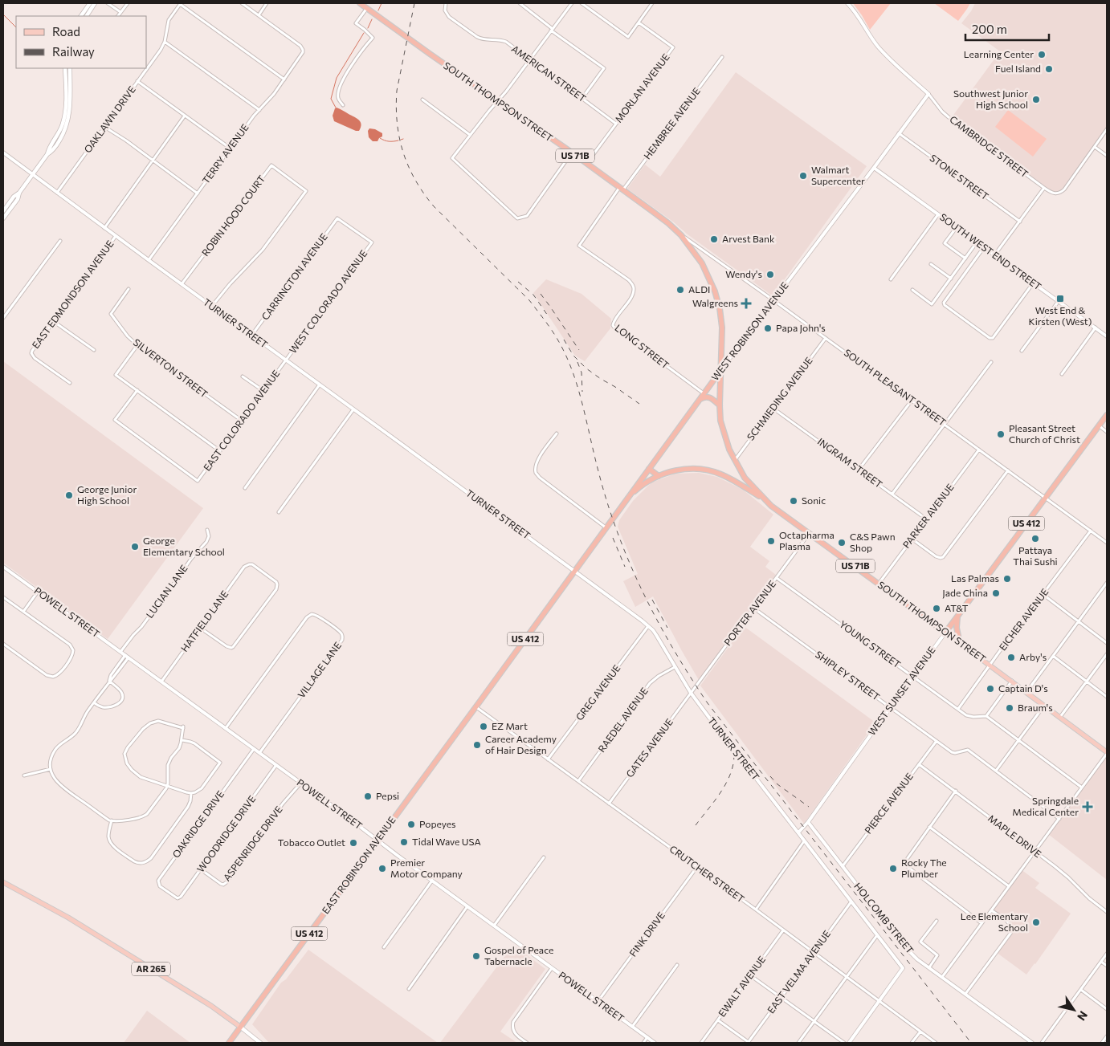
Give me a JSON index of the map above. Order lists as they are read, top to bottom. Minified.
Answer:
{"streets":{"highway":["SOUTH THOMPSON STREET","US 71B","WEST ROBINSON AVENUE","US 412","WEST SUNSET AVENUE","EAST ROBINSON AVENUE"],"main road":["AR 265"],"street":["AMERICAN STREET","MORLAN AVENUE","OAKLAWN DRIVE","HEMBREE AVENUE","CAMBRIDGE STREET","TERRY AVENUE","STONE STREET","ROBIN HOOD COURT","SOUTH WEST END STREET","CARRINGTON AVENUE","EAST EDMONDSON AVENUE","WEST COLORADO AVENUE","TURNER STREET","LONG STREET","SILVERTON STREET","SOUTH PLEASANT STREET","SCHMIEDING AVENUE","EAST COLORADO AVENUE","INGRAM STREET","PARKER AVENUE","LUCIAN LANE","POWELL STREET","PORTER AVENUE","EICHER AVENUE","HATFIELD LANE","YOUNG STREET","VILLAGE LANE","SHIPLEY STREET","GREG AVENUE","RAEDEL AVENUE","GATES AVENUE","PIERCE AVENUE","OAKRIDGE DRIVE","WOODRIDGE DRIVE","MAPLE DRIVE","ASPENRIDGE DRIVE","CRUTCHER STREET","HOLCOMB STREET","FINK DRIVE","EAST VELMA AVENUE","EWALT AVENUE"]},"crossings":[["AMERICAN STREET","MORLAN AVENUE"],["MORLAN AVENUE","SOUTH THOMPSON STREET"],["SOUTH THOMPSON STREET","HEMBREE AVENUE"],["SOUTH THOMPSON STREET","WEST ROBINSON AVENUE"],["SOUTH THOMPSON STREET","SOUTH PLEASANT STREET"],["SOUTH THOMPSON STREET","SCHMIEDING AVENUE"],["SOUTH THOMPSON STREET","PARKER AVENUE"],["SOUTH THOMPSON STREET","US 412"],["SOUTH THOMPSON STREET","PORTER AVENUE"],["SOUTH THOMPSON STREET","EICHER AVENUE"],["SOUTH THOMPSON STREET","WEST SUNSET AVENUE"],["OAKLAWN DRIVE","TURNER STREET"],["HEMBREE AVENUE","LONG STREET"],["CAMBRIDGE STREET","WEST ROBINSON AVENUE"],["TERRY AVENUE","TURNER STREET"],["STONE STREET","WEST ROBINSON AVENUE"],["ROBIN HOOD COURT","TURNER STREET"],["SOUTH WEST END STREET","WEST ROBINSON AVENUE"],["CARRINGTON AVENUE","WEST COLORADO AVENUE"],["CARRINGTON AVENUE","TURNER STREET"],["EAST EDMONDSON AVENUE","TURNER STREET"],["WEST COLORADO AVENUE","TURNER STREET"],["WEST COLORADO AVENUE","EAST COLORADO AVENUE"],["TURNER STREET","WEST ROBINSON AVENUE"],["TURNER STREET","EAST COLORADO AVENUE"],["TURNER STREET","PORTER AVENUE"],["TURNER STREET","WEST SUNSET AVENUE"],["TURNER STREET","GREG AVENUE"],["TURNER STREET","RAEDEL AVENUE"],["TURNER STREET","GATES AVENUE"],["TURNER STREET","EAST ROBINSON AVENUE"],["TURNER STREET","CRUTCHER STREET"],["TURNER STREET","EAST VELMA AVENUE"],["WEST ROBINSON AVENUE","LONG STREET"],["WEST ROBINSON AVENUE","SOUTH PLEASANT STREET"],["WEST ROBINSON AVENUE","US 412"],["WEST ROBINSON AVENUE","EAST ROBINSON AVENUE"],["SILVERTON STREET","EAST COLORADO AVENUE"],["SOUTH PLEASANT STREET","SCHMIEDING AVENUE"],["SOUTH PLEASANT STREET","PARKER AVENUE"],["SOUTH PLEASANT STREET","EICHER AVENUE"],["SOUTH PLEASANT STREET","WEST SUNSET AVENUE"],["SCHMIEDING AVENUE","INGRAM STREET"],["INGRAM STREET","PARKER AVENUE"],["LUCIAN LANE","POWELL STREET"],["POWELL STREET","HATFIELD LANE"],["POWELL STREET","VILLAGE LANE"],["POWELL STREET","OAKRIDGE DRIVE"],["POWELL STREET","WOODRIDGE DRIVE"],["POWELL STREET","ASPENRIDGE DRIVE"],["POWELL STREET","EAST ROBINSON AVENUE"],["POWELL STREET","FINK DRIVE"],["PORTER AVENUE","YOUNG STREET"],["PORTER AVENUE","SHIPLEY STREET"],["PORTER AVENUE","GATES AVENUE"],["EICHER AVENUE","YOUNG STREET"],["YOUNG STREET","WEST SUNSET AVENUE"],["SHIPLEY STREET","WEST SUNSET AVENUE"],["SHIPLEY STREET","PIERCE AVENUE"],["WEST SUNSET AVENUE","HOLCOMB STREET"],["GREG AVENUE","CRUTCHER STREET"],["RAEDEL AVENUE","CRUTCHER STREET"],["GATES AVENUE","CRUTCHER STREET"],["PIERCE AVENUE","MAPLE DRIVE"],["PIERCE AVENUE","HOLCOMB STREET"],["OAKRIDGE DRIVE","WOODRIDGE DRIVE"],["WOODRIDGE DRIVE","ASPENRIDGE DRIVE"],["EAST ROBINSON AVENUE","CRUTCHER STREET"],["EAST ROBINSON AVENUE","AR 265"],["CRUTCHER STREET","FINK DRIVE"],["CRUTCHER STREET","EAST VELMA AVENUE"],["CRUTCHER STREET","EWALT AVENUE"]],"places":{"other":["Learning Center","Fuel Island","Southwest Junior High School","Walmart Supercenter","Arvest Bank","Wendy's","ALDI","Papa John's","Pleasant Street Church of Christ","George Junior High School","Sonic","Pattaya Thai Sushi","Octapharma Plasma","C&S Pawn Shop","George Elementary School","Las Palmas","Jade China","AT&T","Arby's","Captain D's","Braum's","EZ Mart","Career Academy of Hair Design","Pepsi","Popeyes","Tidal Wave USA","Tobacco Outlet","Premier Motor Company","Rocky The Plumber","Lee Elementary School","Gospel of Peace Tabernacle"],"transit":["West End & Kirsten (West)"],"health":["Walgreens","Springdale Medical Center"]},"legend":["Road","Railway"],"scale_bar":"200 m","north":"bottom right"}
